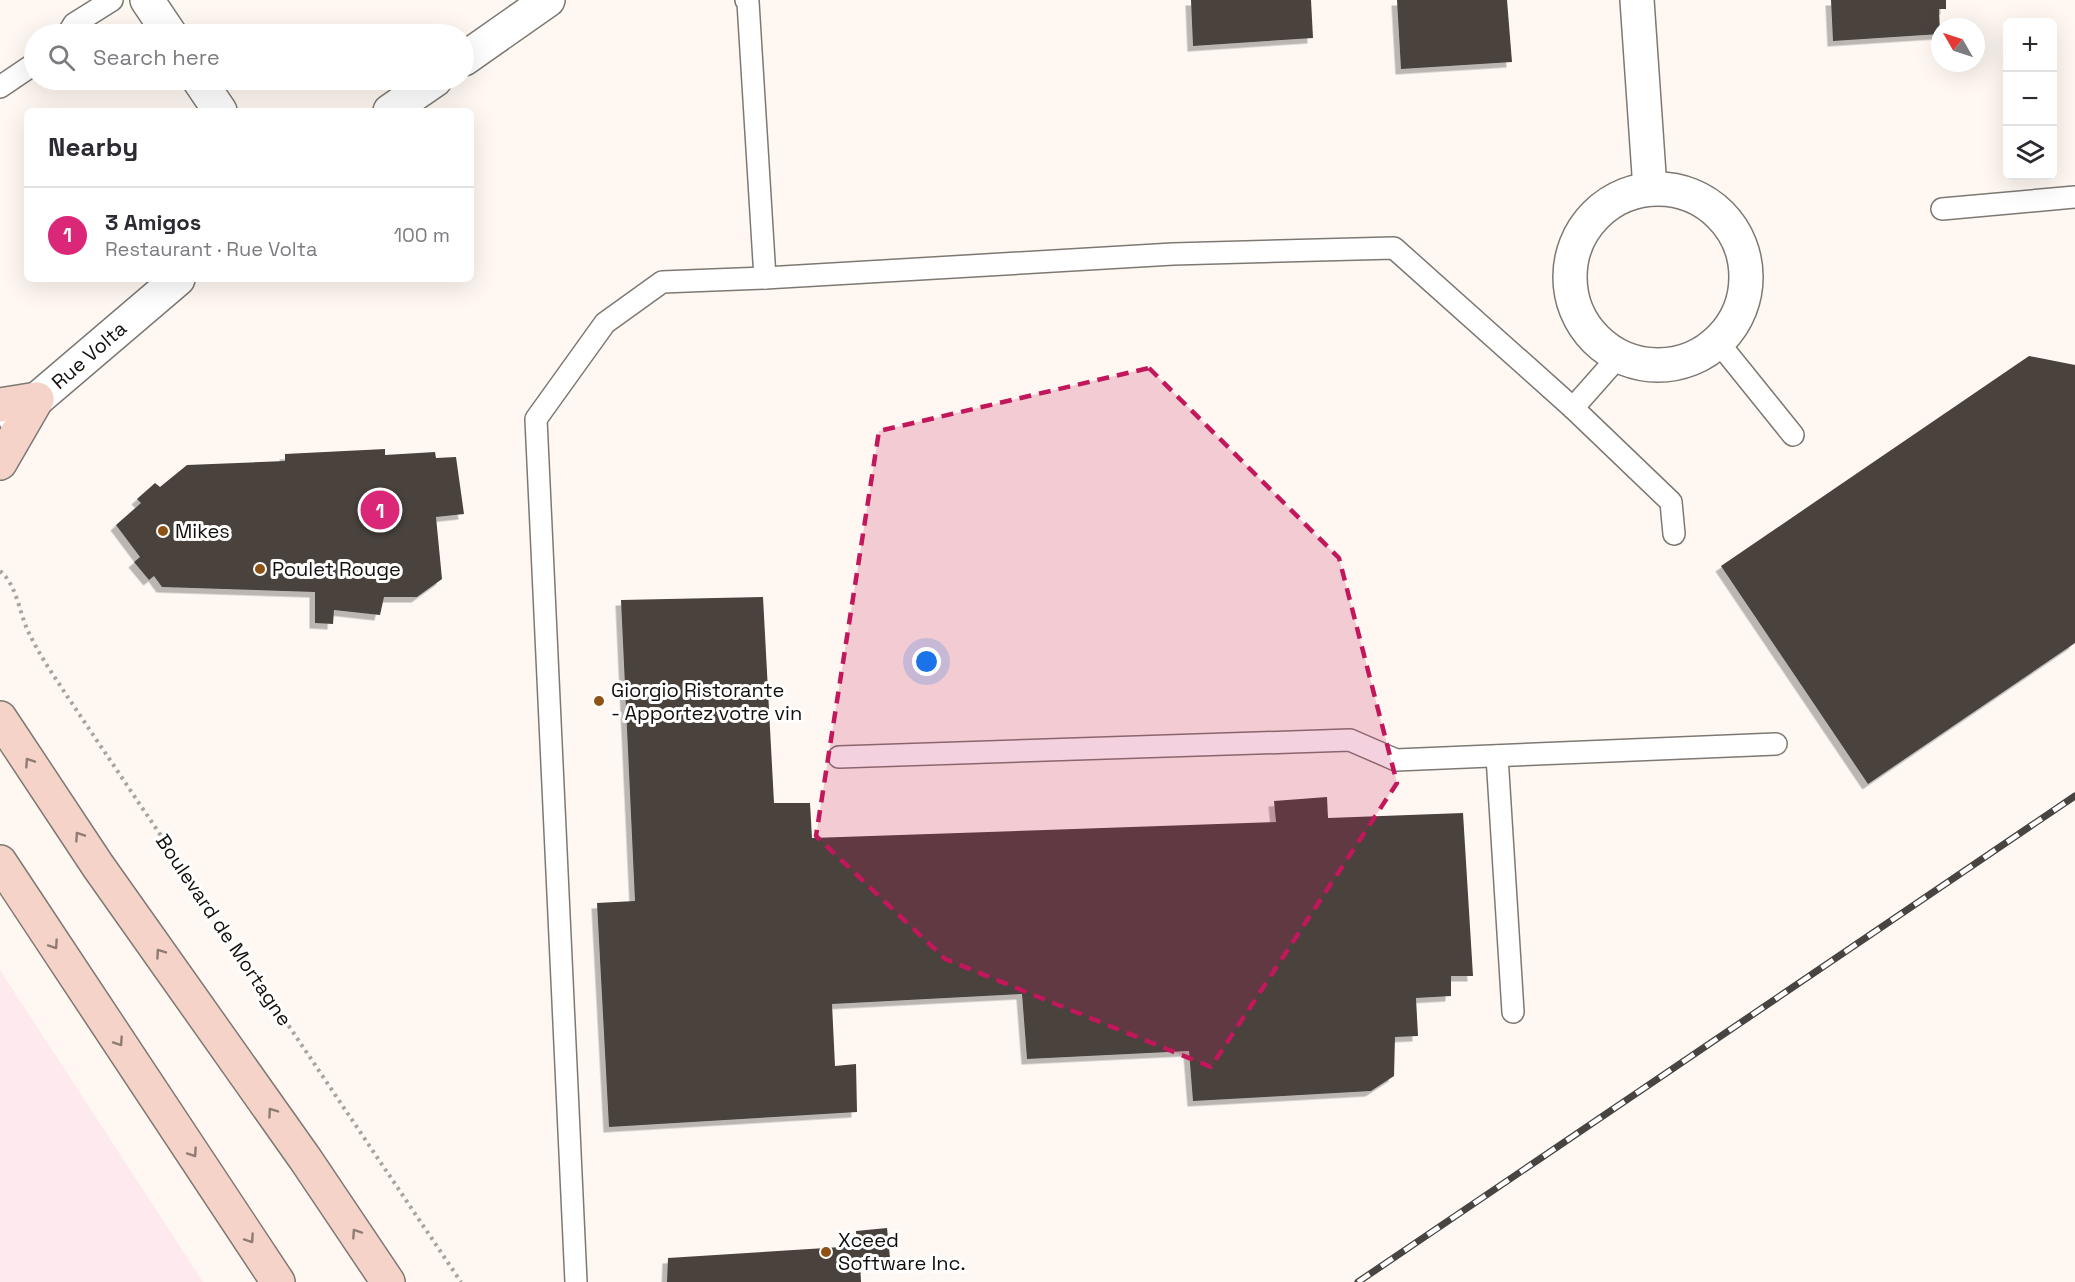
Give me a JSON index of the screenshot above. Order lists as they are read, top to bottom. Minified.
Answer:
{"streets":{"street":["Rue Volta"],"path":["Boulevard de Mortagne"]},"places":["Mikes","Poulet Rouge","Giorgio Ristorante - Apportez votre vin","Xceed Software Inc."],"north":"top left","page":{"map_buttons":["+","−"],"search":"Search here","heading":"Nearby","list":[{"mark":"1","name":"3 Amigos","note":"Restaurant · Rue Volta","value":"100 m"}],"pins":"1"}}
